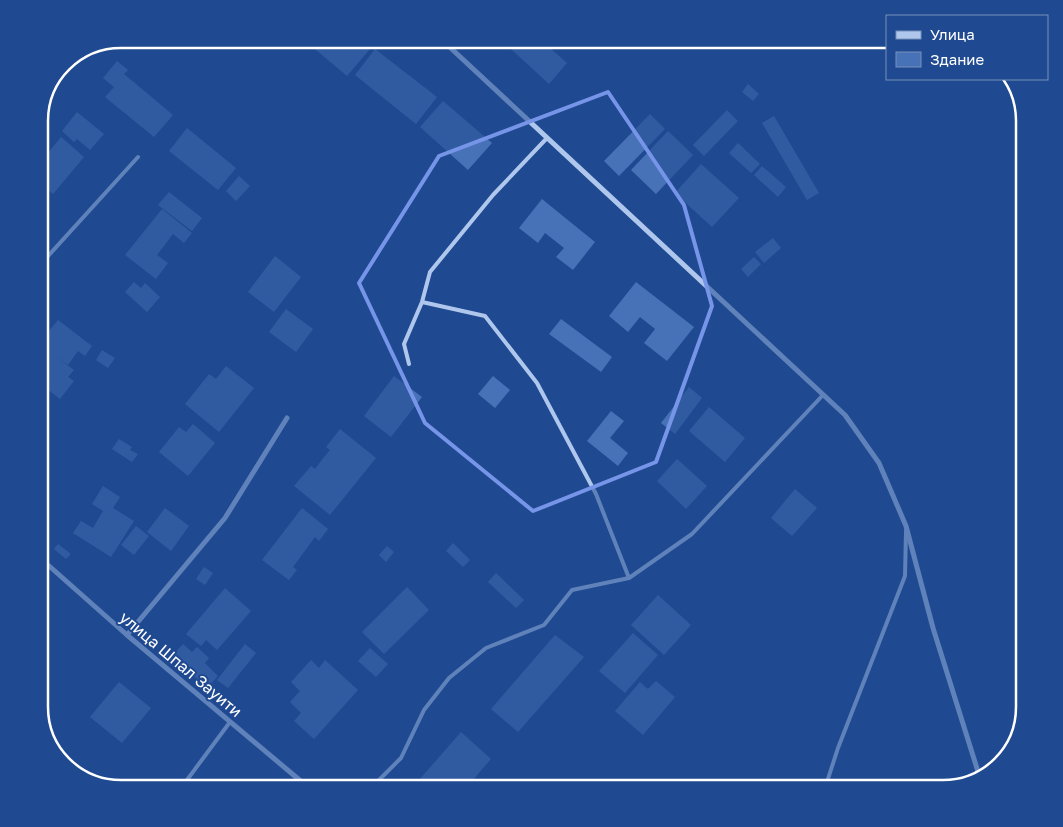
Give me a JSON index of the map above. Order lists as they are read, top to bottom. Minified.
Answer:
{"streets":{"street":["улица Шпал Зауити"]},"legend":["Улица","Здание"]}
